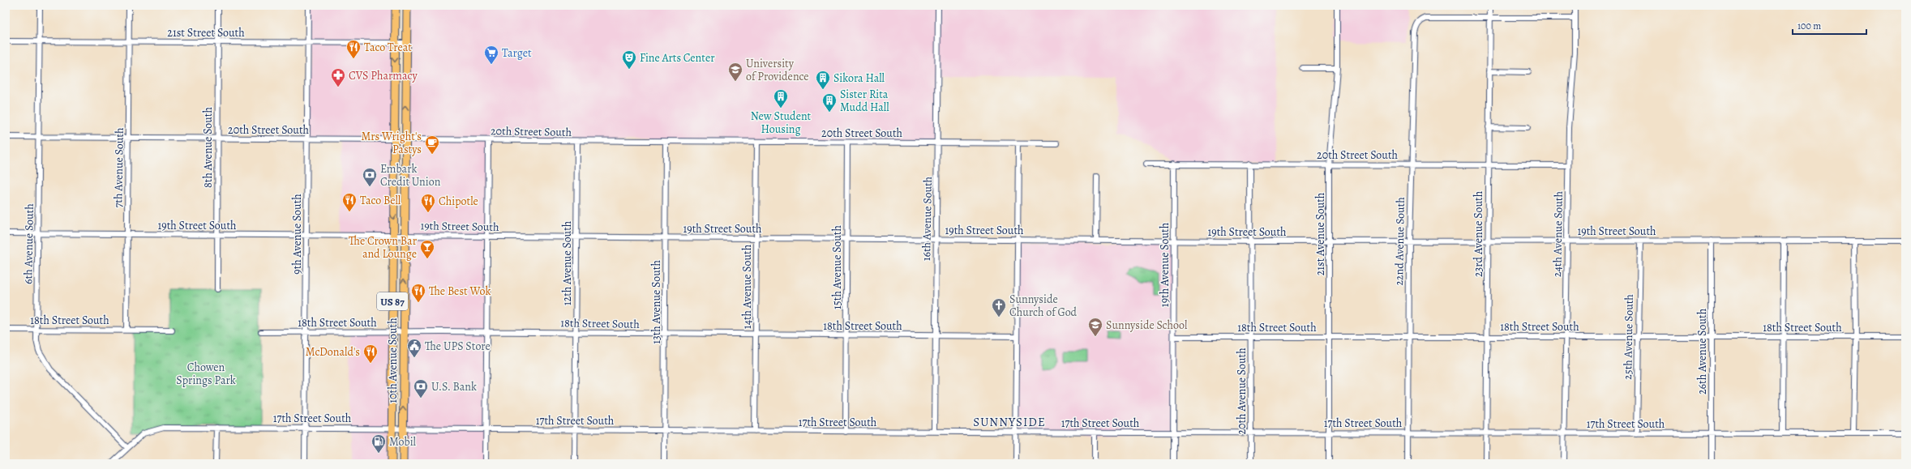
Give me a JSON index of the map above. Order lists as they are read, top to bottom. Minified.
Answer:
{"streets":{"highway":["US 87","10th Avenue South"],"street":["21st Street South","20th Street South","8th Avenue South","7th Avenue South","16th Avenue South","19th Street South","9th Avenue South","21st Avenue South","23rd Avenue South","24th Avenue South","22nd Avenue South","6th Avenue South","12th Avenue South","19th Avenue South","15th Avenue South","14th Avenue South","13th Avenue South","18th Street South","25th Avenue South","26th Avenue South","20th Avenue South","17th Street South"]},"crossings":[["21st Street South","8th Avenue South"],["21st Street South","7th Avenue South"],["21st Street South","9th Avenue South"],["21st Street South","6th Avenue South"],["21st Street South","10th Avenue South"],["20th Street South","8th Avenue South"],["20th Street South","7th Avenue South"],["20th Street South","16th Avenue South"],["20th Street South","9th Avenue South"],["20th Street South","21st Avenue South"],["20th Street South","23rd Avenue South"],["20th Street South","24th Avenue South"],["20th Street South","22nd Avenue South"],["20th Street South","6th Avenue South"],["20th Street South","12th Avenue South"],["20th Street South","19th Avenue South"],["20th Street South","15th Avenue South"],["20th Street South","14th Avenue South"],["20th Street South","13th Avenue South"],["20th Street South","10th Avenue South"],["20th Street South","20th Avenue South"],["8th Avenue South","19th Street South"],["7th Avenue South","19th Street South"],["7th Avenue South","18th Street South"],["16th Avenue South","19th Street South"],["16th Avenue South","18th Street South"],["16th Avenue South","17th Street South"],["19th Street South","9th Avenue South"],["19th Street South","21st Avenue South"],["19th Street South","23rd Avenue South"],["19th Street South","24th Avenue South"],["19th Street South","22nd Avenue South"],["19th Street South","6th Avenue South"],["19th Street South","12th Avenue South"],["19th Street South","19th Avenue South"],["19th Street South","15th Avenue South"],["19th Street South","14th Avenue South"],["19th Street South","13th Avenue South"],["19th Street South","25th Avenue South"],["19th Street South","26th Avenue South"],["19th Street South","10th Avenue South"],["19th Street South","20th Avenue South"],["9th Avenue South","18th Street South"],["9th Avenue South","17th Street South"],["21st Avenue South","18th Street South"],["21st Avenue South","17th Street South"],["23rd Avenue South","22nd Avenue South"],["23rd Avenue South","18th Street South"],["23rd Avenue South","17th Street South"],["24th Avenue South","18th Street South"],["24th Avenue South","17th Street South"],["22nd Avenue South","18th Street South"],["22nd Avenue South","17th Street South"],["6th Avenue South","18th Street South"],["6th Avenue South","17th Street South"],["12th Avenue South","18th Street South"],["12th Avenue South","17th Street South"],["19th Avenue South","18th Street South"],["19th Avenue South","17th Street South"],["15th Avenue South","18th Street South"],["15th Avenue South","17th Street South"],["14th Avenue South","18th Street South"],["14th Avenue South","17th Street South"],["13th Avenue South","18th Street South"],["13th Avenue South","17th Street South"],["18th Street South","25th Avenue South"],["18th Street South","26th Avenue South"],["18th Street South","10th Avenue South"],["18th Street South","20th Avenue South"],["25th Avenue South","17th Street South"],["26th Avenue South","17th Street South"],["10th Avenue South","17th Street South"],["20th Avenue South","17th Street South"]],"districts":["SUNNYSIDE"],"parks":["Chowen Springs Park"],"places":{"restaurant":["Taco Treat","Taco Bell","Chipotle","The Best Wok","McDonald's"],"supermarket":["Target"],"theatre":["Fine Arts Center"],"school or university":["University of Providence","Sunnyside School"],"pharmacy":["CVS Pharmacy"],"building":["Sikora Hall","New Student Housing","Sister Rita Mudd Hall"],"cafe":["Mrs Wright's Pastys"],"bank":["Embark Credit Union","U.S. Bank"],"bar":["The Crown Bar and Lounge"],"church":["Sunnyside Church of God"],"public building":["The UPS Store"],"fuel station":["Mobil"]},"scale_bar":"100 m"}
